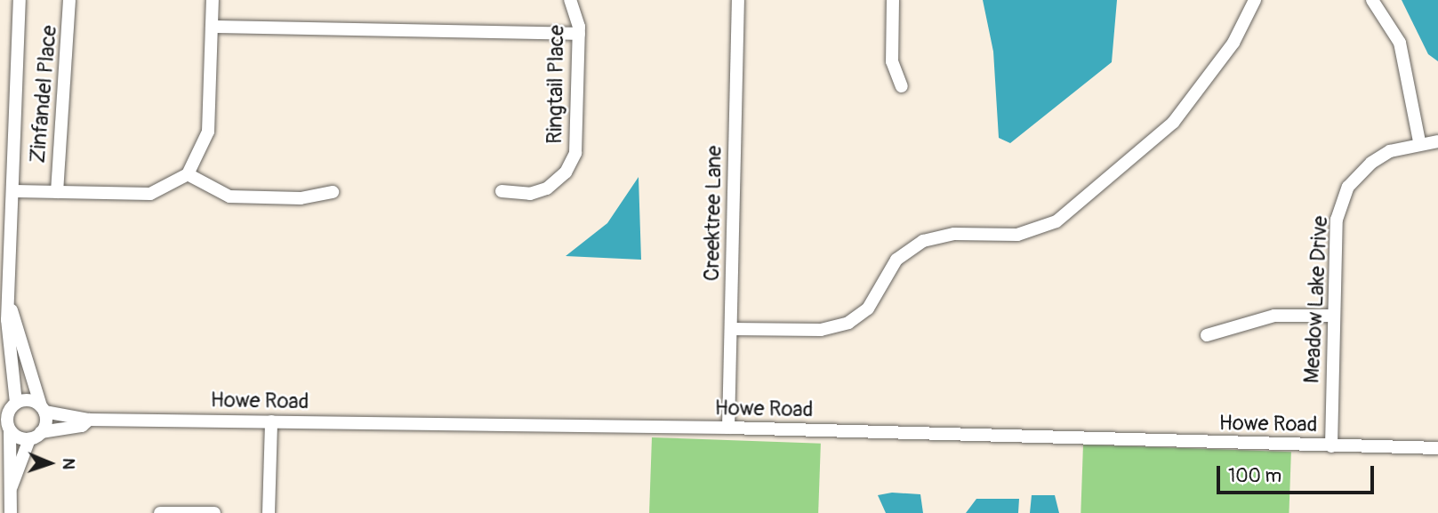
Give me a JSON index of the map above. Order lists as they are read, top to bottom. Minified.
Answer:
{"streets":{"street":["Ringtail Place","Zinfandel Place","Creektree Lane","Meadow Lake Drive","Howe Road"]},"crossings":[["Creektree Lane","Howe Road"],["Meadow Lake Drive","Howe Road"]],"scale_bar":"100 m","north":"right"}
